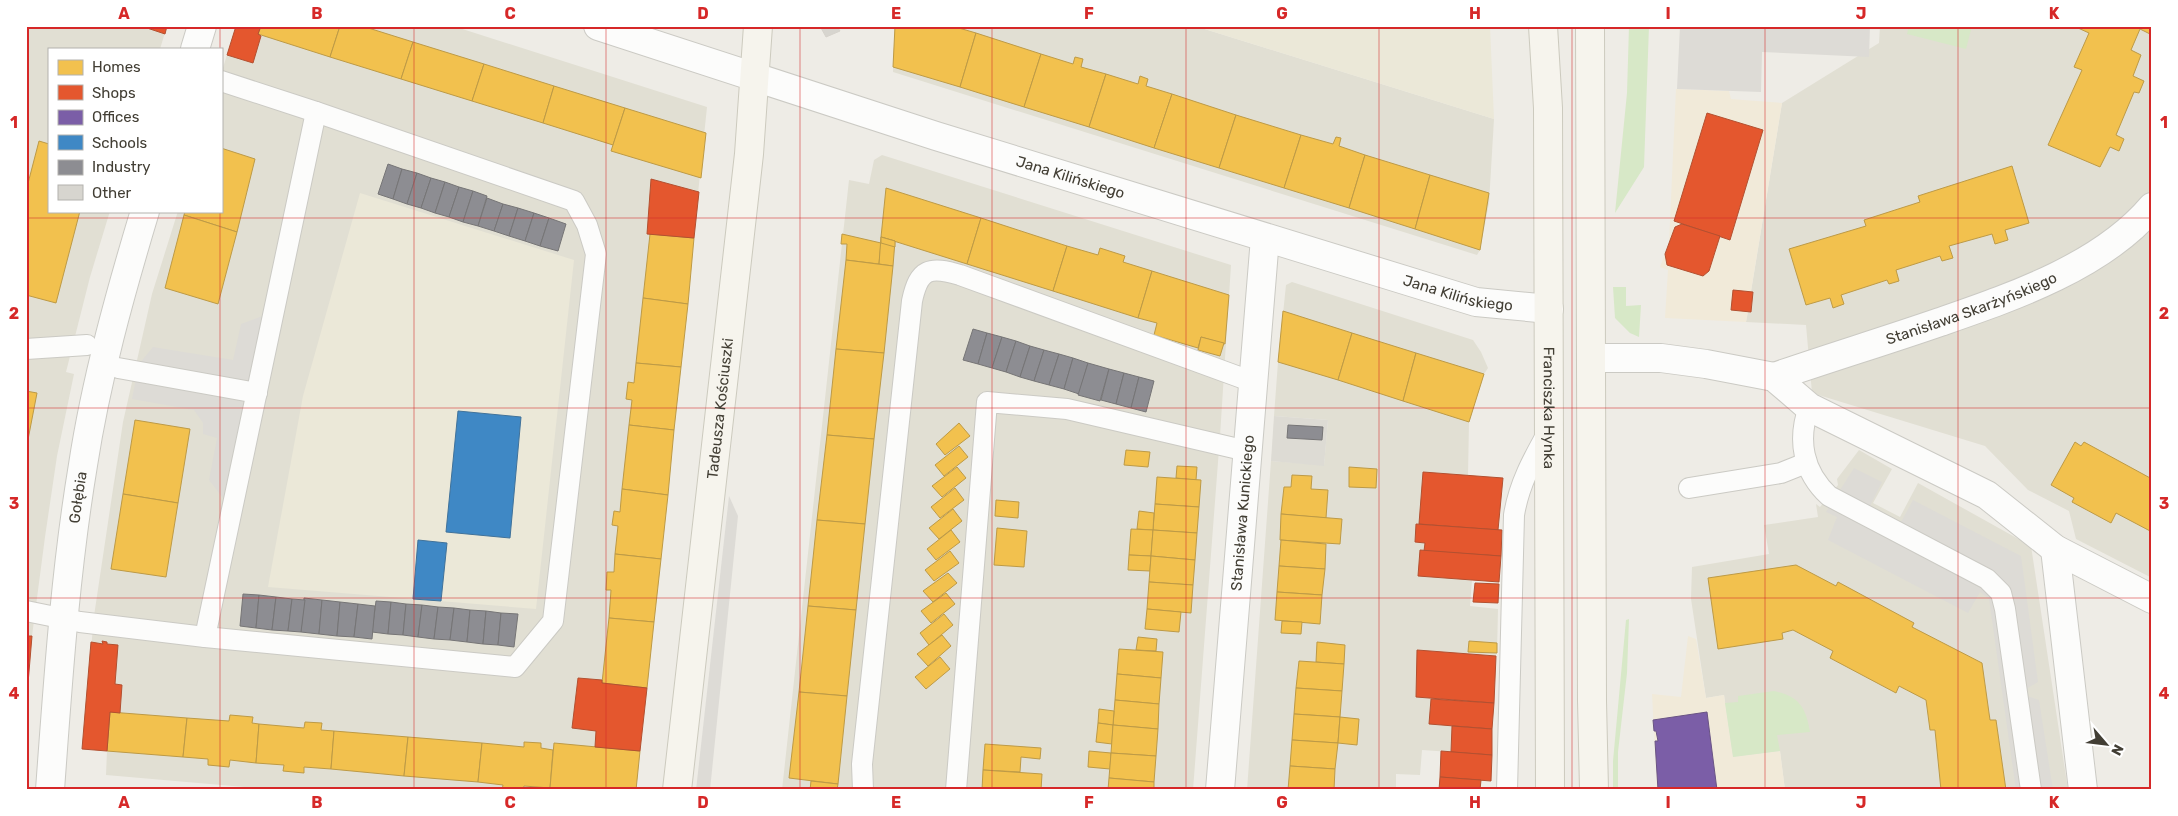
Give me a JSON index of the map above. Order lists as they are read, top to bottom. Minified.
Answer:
{"streets":{"main road":["Tadeusza Kościuszki","Franciszka Hynka"],"street":["Jana Kilińskiego","Stanisława Skarżyńskiego","Gołębia","Stanisława Kunickiego"]},"crossings":[["Jana Kilińskiego","Tadeusza Kościuszki"],["Jana Kilińskiego","Franciszka Hynka"],["Jana Kilińskiego","Stanisława Kunickiego"]],"legend":["Homes","Shops","Offices","Schools","Industry","Other"],"north":"bottom right","grid":{"columns":["A","B","C","D","E","F","G","H","I","J","K"],"rows":["1","2","3","4"]}}
